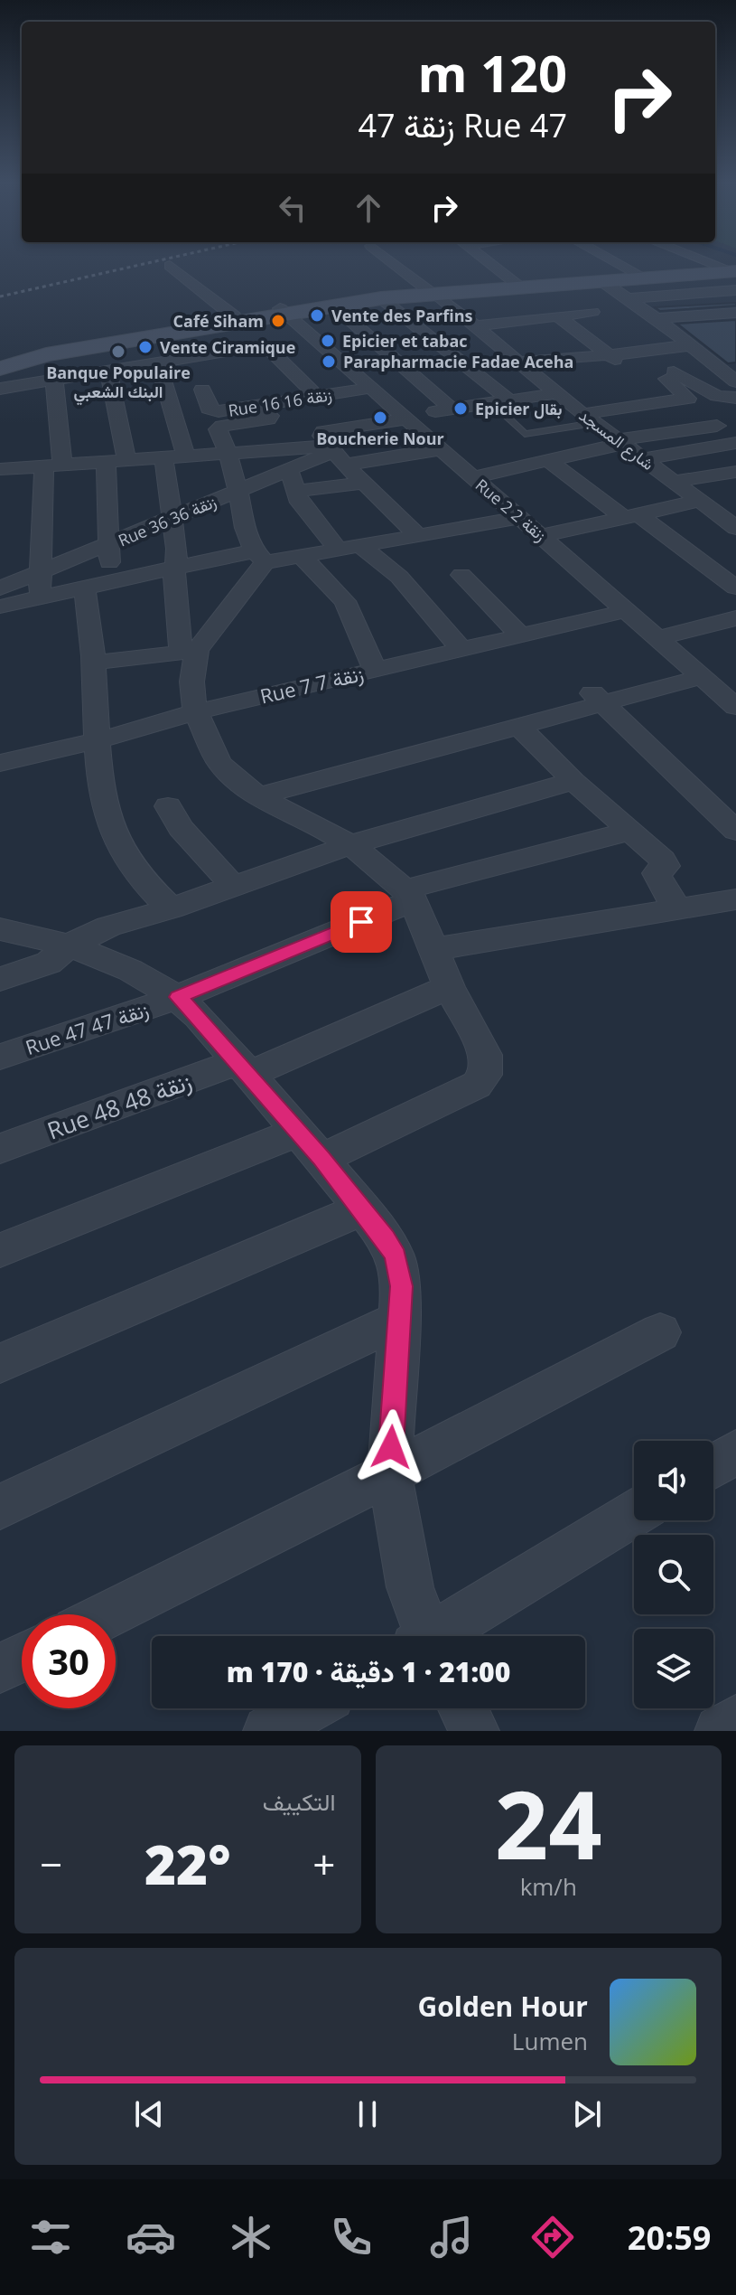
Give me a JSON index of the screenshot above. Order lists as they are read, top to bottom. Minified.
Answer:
{"streets":{"street":["Rue 16 زنقة 16","شارع المسجد","Rue 2 زنقة 2","Rue 36 زنقة 36","Rue 7 زنقة 7","Rue 47 زنقة 47","Rue 48 زنقة 48"]},"crossings":[["Rue 16 زنقة 16","Rue 2 زنقة 2"],["Rue 2 زنقة 2","Rue 7 زنقة 7"]],"places":["Vente des Parfins","Café Siham","Epicier et tabac","Vente Ciramique","Banque Populaire البنك الشعبي","Parapharmacie Fadae Aceha","Epicier بقال","Boucherie Nour"],"page":{"turn":["120 m","Rue 47 زنقة 47"],"limit":"30","trip":"21:00 · 1 دقيقة · 170 m","tile":[["24","km/h"],"التكييف"],"heat":["−","22°","+"],"song":["Golden Hour","Lumen"],"tabs":"20:59"}}
